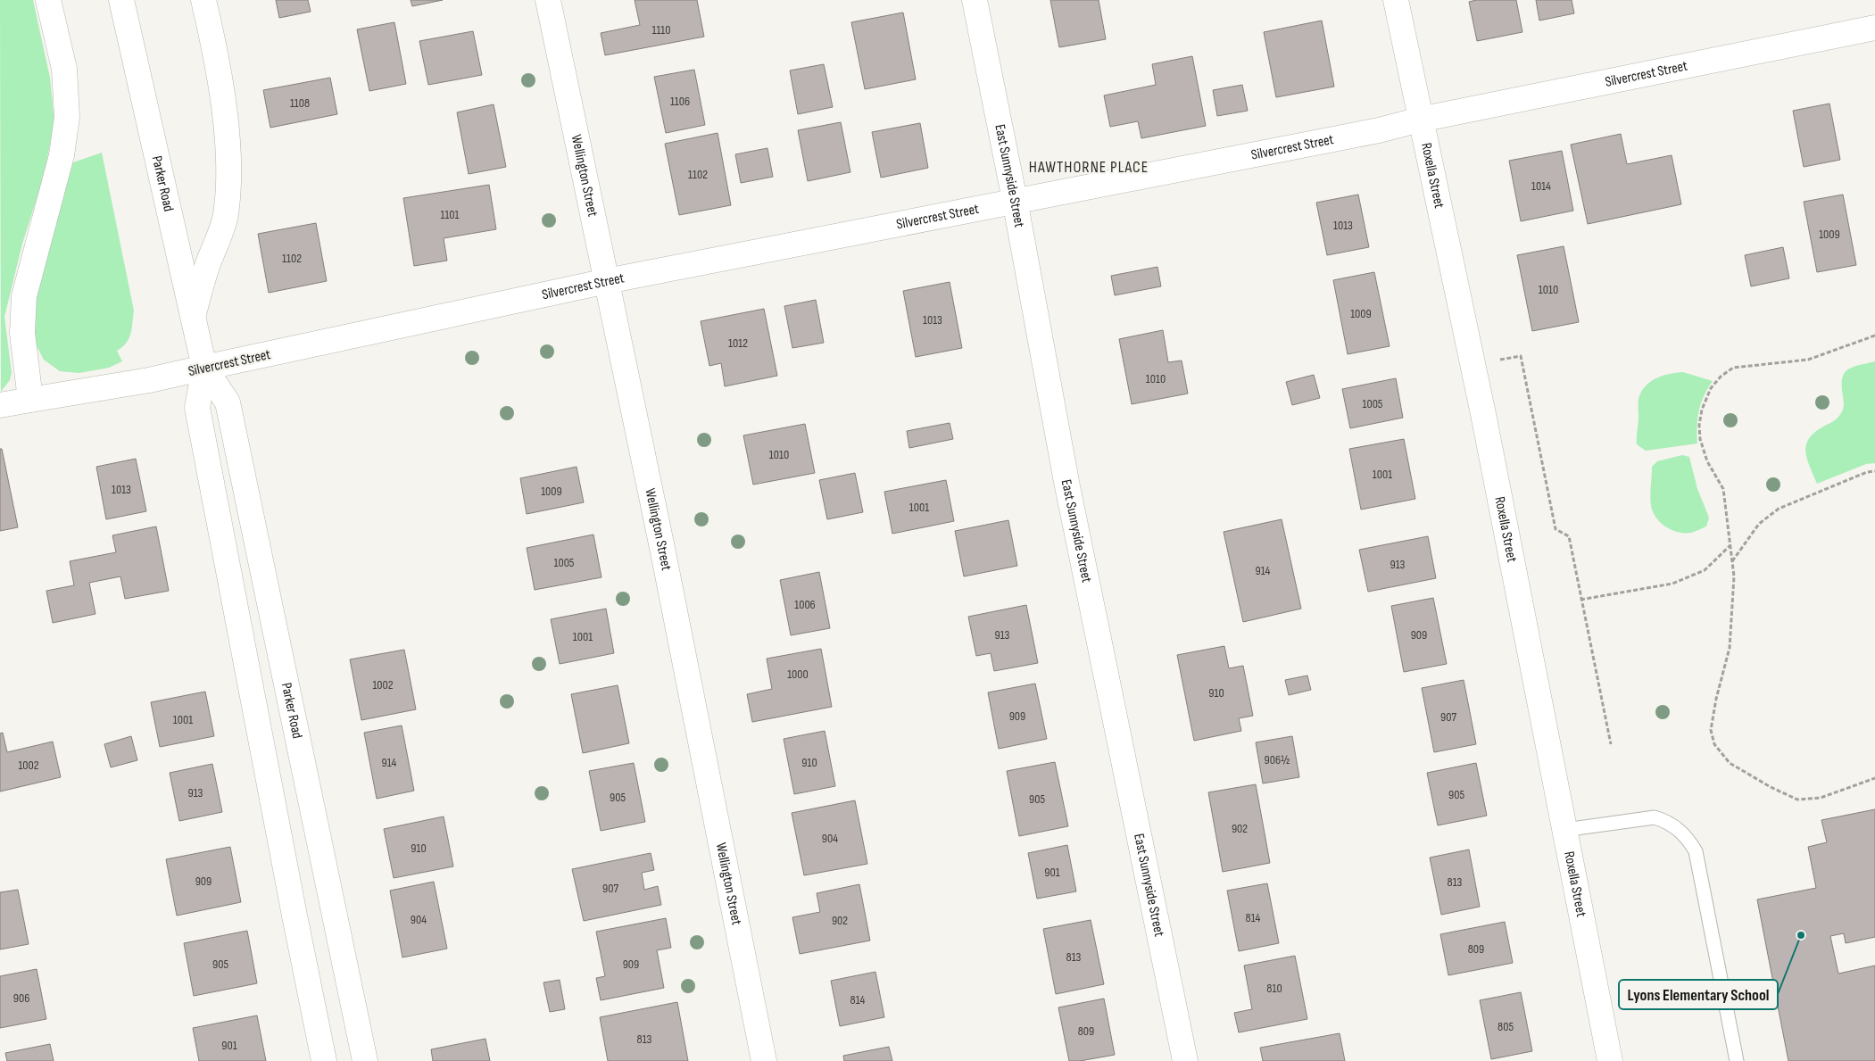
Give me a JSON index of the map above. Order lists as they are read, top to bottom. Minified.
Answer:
{"streets":{"street":["Silvercrest Street","Wellington Street","East Sunnyside Street","Roxella Street","Parker Road"]},"crossings":[["Silvercrest Street","Wellington Street"],["Silvercrest Street","East Sunnyside Street"],["Silvercrest Street","Roxella Street"],["Silvercrest Street","Parker Road"]],"districts":["HAWTHORNE PLACE"],"places":["Lyons Elementary School"],"house_numbers":["1110","1106","1108","1102","1014","1101","1013","1009","1102","1010","1009","1013","1012","1010","1005","1010","1001","1013","1009","1001","1005","913","914","1006","913","909","1001","1000","1002","910","909","907","1001","906½","914","910","1002","913","905","905","905","902","904","910","901","909","813","907","814","904","902","809","813","905","909","810","906","814","805","809","813","901"]}
